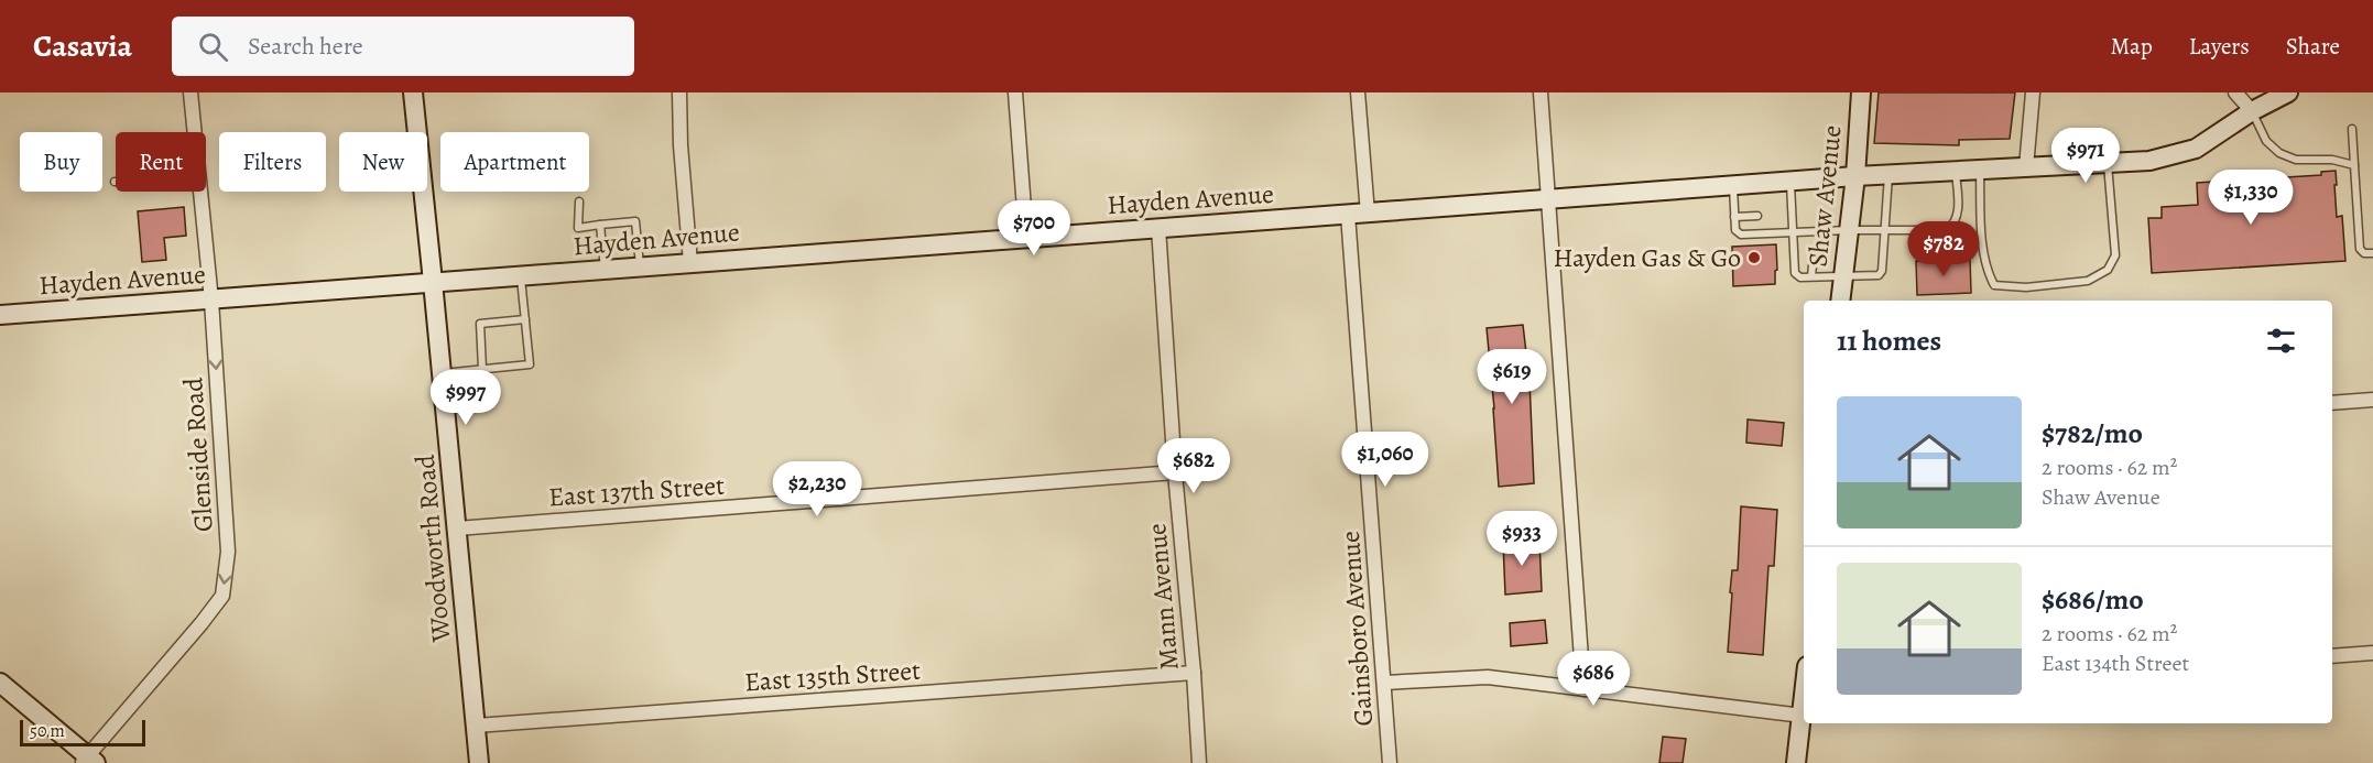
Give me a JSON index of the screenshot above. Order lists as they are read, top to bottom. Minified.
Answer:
{"streets":{"street":["Shaw Avenue","Hayden Avenue","Glenside Road","East 137th Street","Woodworth Road","Mann Avenue","Gainsboro Avenue","East 135th Street"]},"crossings":[["Shaw Avenue","Hayden Avenue"],["Hayden Avenue","Glenside Road"],["Hayden Avenue","Woodworth Road"],["Hayden Avenue","Mann Avenue"],["Hayden Avenue","Gainsboro Avenue"],["East 137th Street","Woodworth Road"],["East 137th Street","Mann Avenue"],["Woodworth Road","East 135th Street"],["Mann Avenue","East 135th Street"]],"one_way":["Glenside Road"],"places":["Hayden Gas & Go"],"scale_bar":"50 m","page":{"header":"Casavia","search":"Search here","nav":["Map","Layers","Share"],"price":["$971","$1,330","$700","$782","$619","$997","$1,060","$682","$2,230","$933","$686"],"chip":["Buy","Rent","Filters","New","Apartment"],"heading":"11 homes","list":[{"name":"$782/mo","note":"2 rooms · 62 m² · Shaw Avenue"},{"name":"$686/mo","note":"2 rooms · 62 m² · East 134th Street"}],"scale":"50 m"}}
